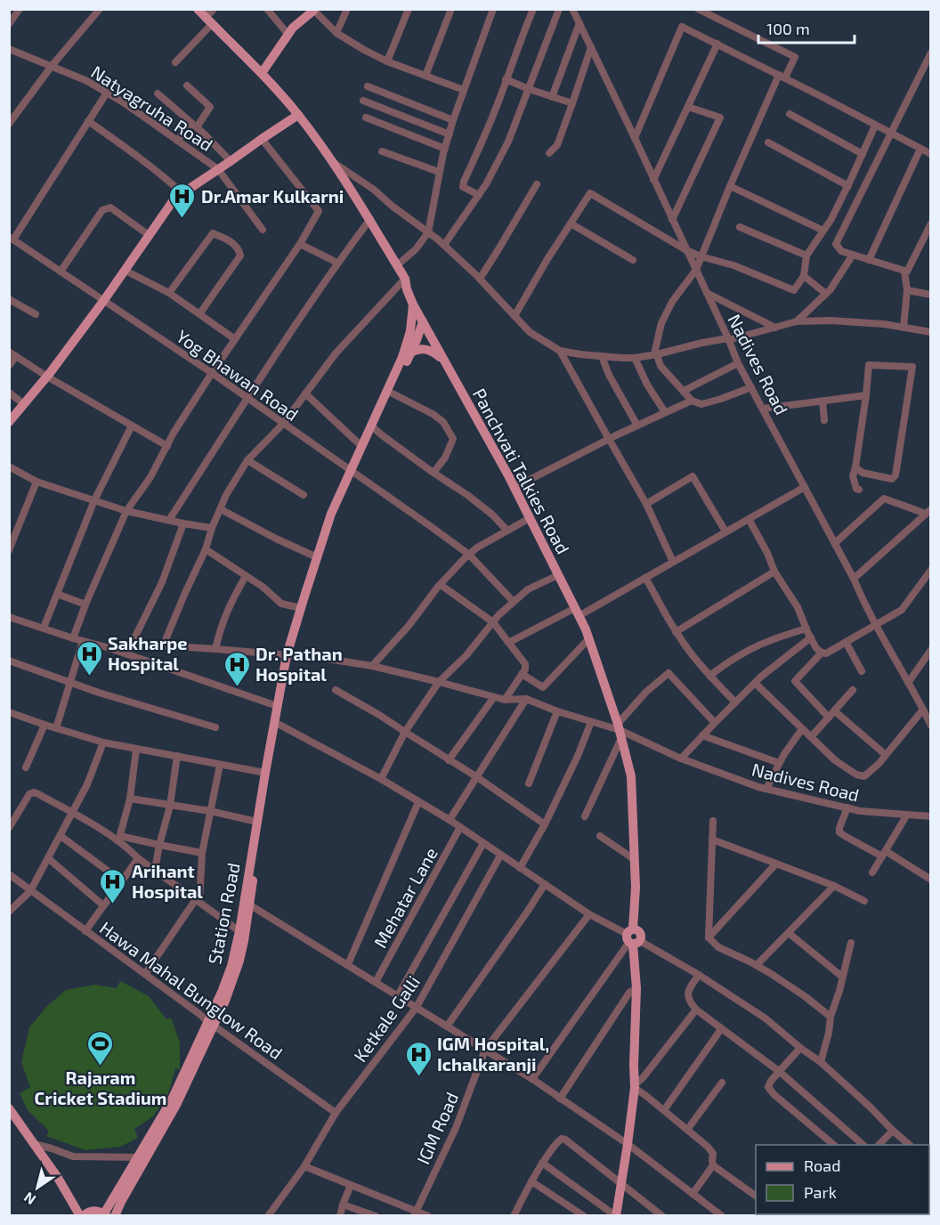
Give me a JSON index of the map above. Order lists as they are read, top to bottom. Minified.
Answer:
{"streets":{"main road":["Panchvati Talkies Road","Station Road"],"street":["Natyagruha Road","Nadives Road","Yog Bhawan Road","Mehatar Lane","Hawa Mahal Bunglow Road","Ketkale Galli","IGM Road"]},"crossings":[["Nadives Road","Panchvati Talkies Road"],["Station Road","Hawa Mahal Bunglow Road"],["Hawa Mahal Bunglow Road","Ketkale Galli"]],"places":{"hospital":["Dr.Amar Kulkarni","Sakharpe Hospital","Dr. Pathan Hospital","Arihant Hospital","IGM Hospital, Ichalkaranji"],"sports":["Rajaram Cricket Stadium"]},"legend":["Road","Park"],"scale_bar":"100 m","north":"bottom left"}
